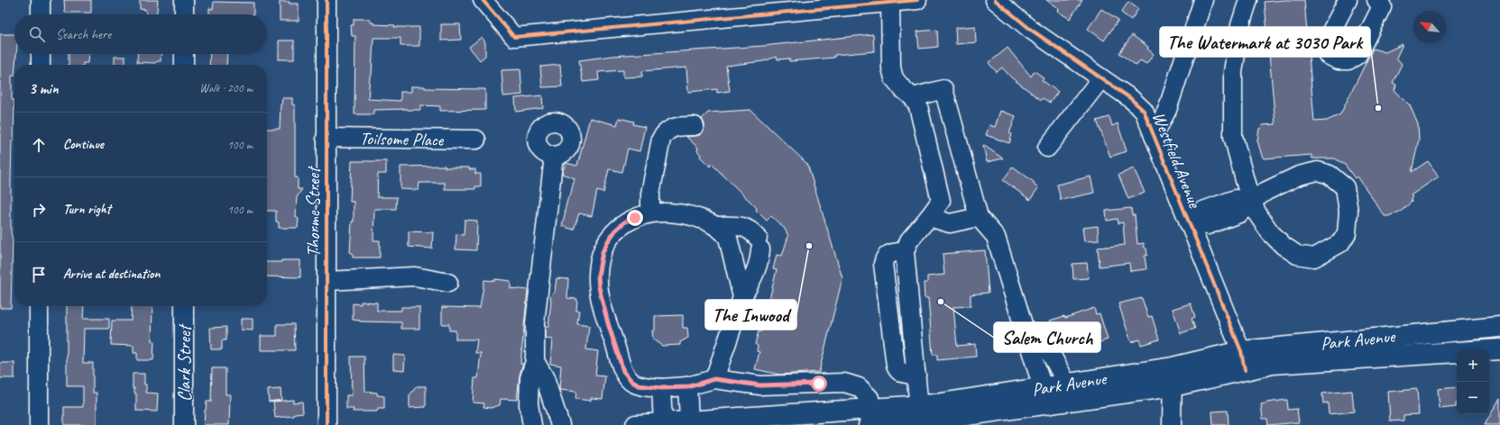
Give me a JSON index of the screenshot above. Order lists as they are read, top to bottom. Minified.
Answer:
{"streets":{"main road":["Park Avenue"],"street":["Toilsome Place","Westfield Avenue","Thorme Street","Clark Street"]},"crossings":[["Toilsome Place","Thorme Street"],["Westfield Avenue","Park Avenue"]],"places":["The Watermark at 3030 Park","The Inwood","Salem Church"],"north":"top left","page":{"search":"Search here","heading":["3 min","Walk · 200 m"],"list":[["Continue","100 m"],["Turn right","100 m"],"Arrive at destination"],"map_buttons":["+","−"]}}
